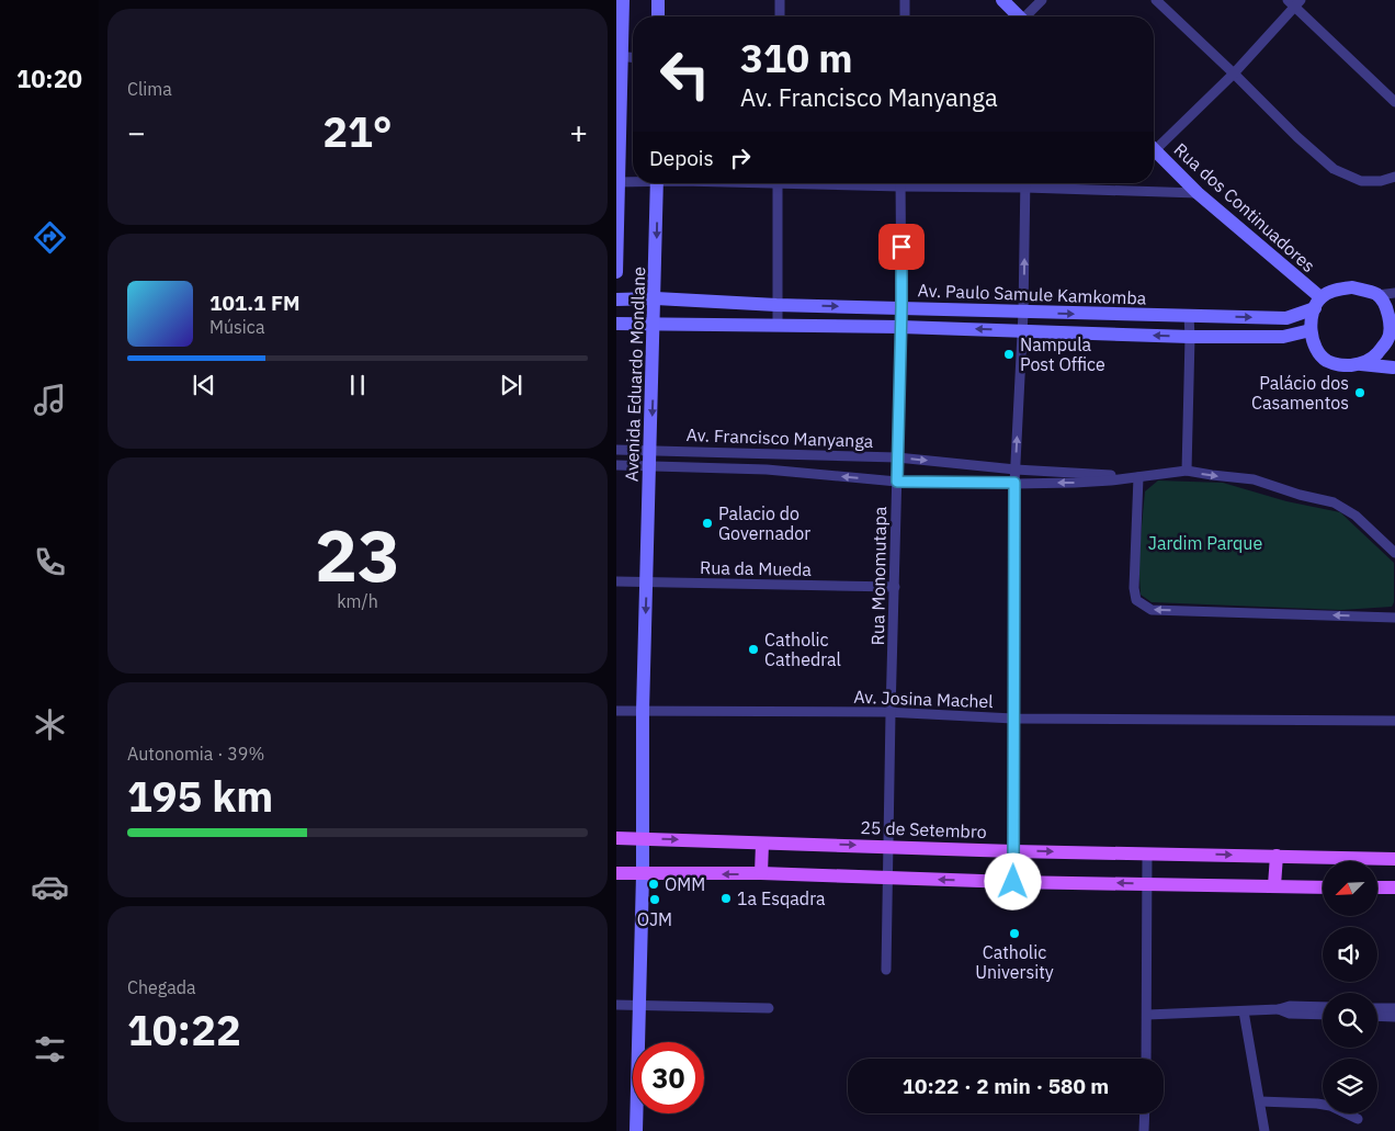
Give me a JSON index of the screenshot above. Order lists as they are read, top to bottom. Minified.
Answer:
{"streets":{"main road":["Rua dos Continuadores","Av. Paulo Samule Kamkomba","Avenida Eduardo Mondlane","25 de Setembro"],"street":["Av. Francisco Manyanga","Rua da Mueda","Rua Monomutapa","Av. Josina Machel"]},"crossings":[["Rua dos Continuadores","Av. Paulo Samule Kamkomba"],["Av. Paulo Samule Kamkomba","Avenida Eduardo Mondlane"],["Av. Paulo Samule Kamkomba","Rua Monomutapa"],["Avenida Eduardo Mondlane","Av. Francisco Manyanga"],["Avenida Eduardo Mondlane","Rua da Mueda"],["Avenida Eduardo Mondlane","Av. Josina Machel"],["Avenida Eduardo Mondlane","25 de Setembro"],["Av. Francisco Manyanga","Rua Monomutapa"],["Rua da Mueda","Rua Monomutapa"],["Rua Monomutapa","Av. Josina Machel"],["Rua Monomutapa","25 de Setembro"]],"parks":["Jardim Parque"],"places":["Nampula Post Office","Palácio dos Casamentos","Palacio do Governador","Catholic Cathedral","OMM","1a Esqadra","OJM","Catholic University"],"north":"bottom left","page":{"tabs":"10:20","tile":["Clima",["23","km/h"],["Autonomia · 39%","195 km"],["Chegada","10:22"]],"turn":["310 m","Av. Francisco Manyanga"],"heat":["−","21°","+"],"then":"Depois","song":["101.1 FM","Música"],"limit":"30","trip":"10:22 · 2 min · 580 m"}}
